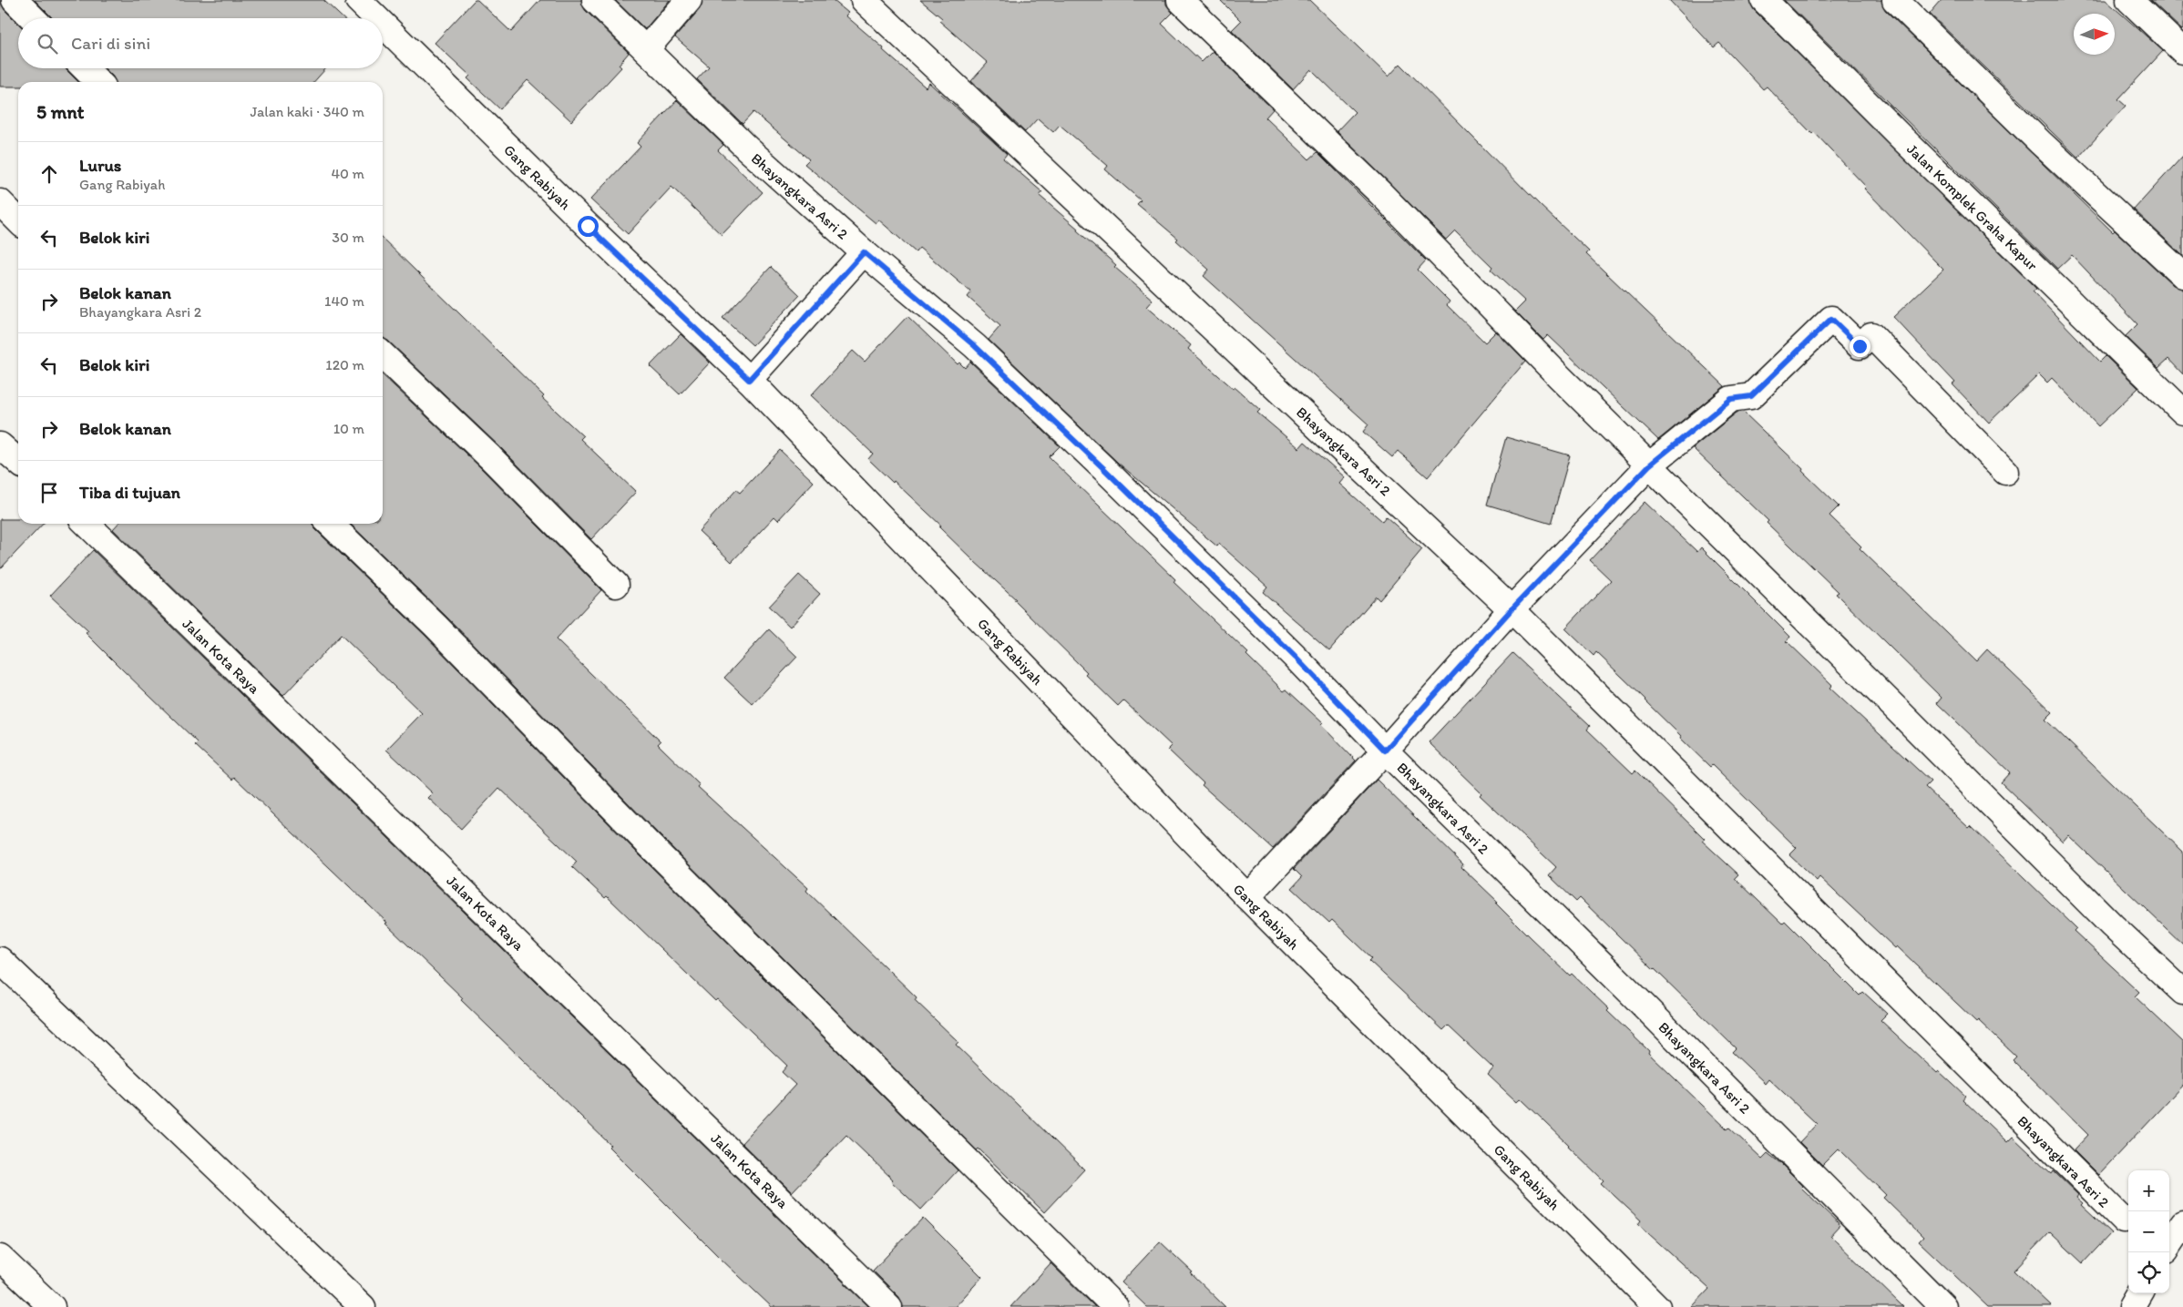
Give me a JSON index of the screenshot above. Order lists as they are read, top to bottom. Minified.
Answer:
{"streets":{"street":["Gang Rabiyah","Bhayangkara Asri 2","Jalan Komplek Graha Kapur","Jalan Kota Raya"]},"north":"right","page":{"search":"Cari di sini","heading":["5 mnt","Jalan kaki · 340 m"],"list":[["Lurus","Gang Rabiyah","40 m"],["Belok kiri","30 m"],["Belok kanan","Bhayangkara Asri 2","140 m"],["Belok kiri","120 m"],["Belok kanan","10 m"],"Tiba di tujuan"],"map_buttons":["+","−"]}}
